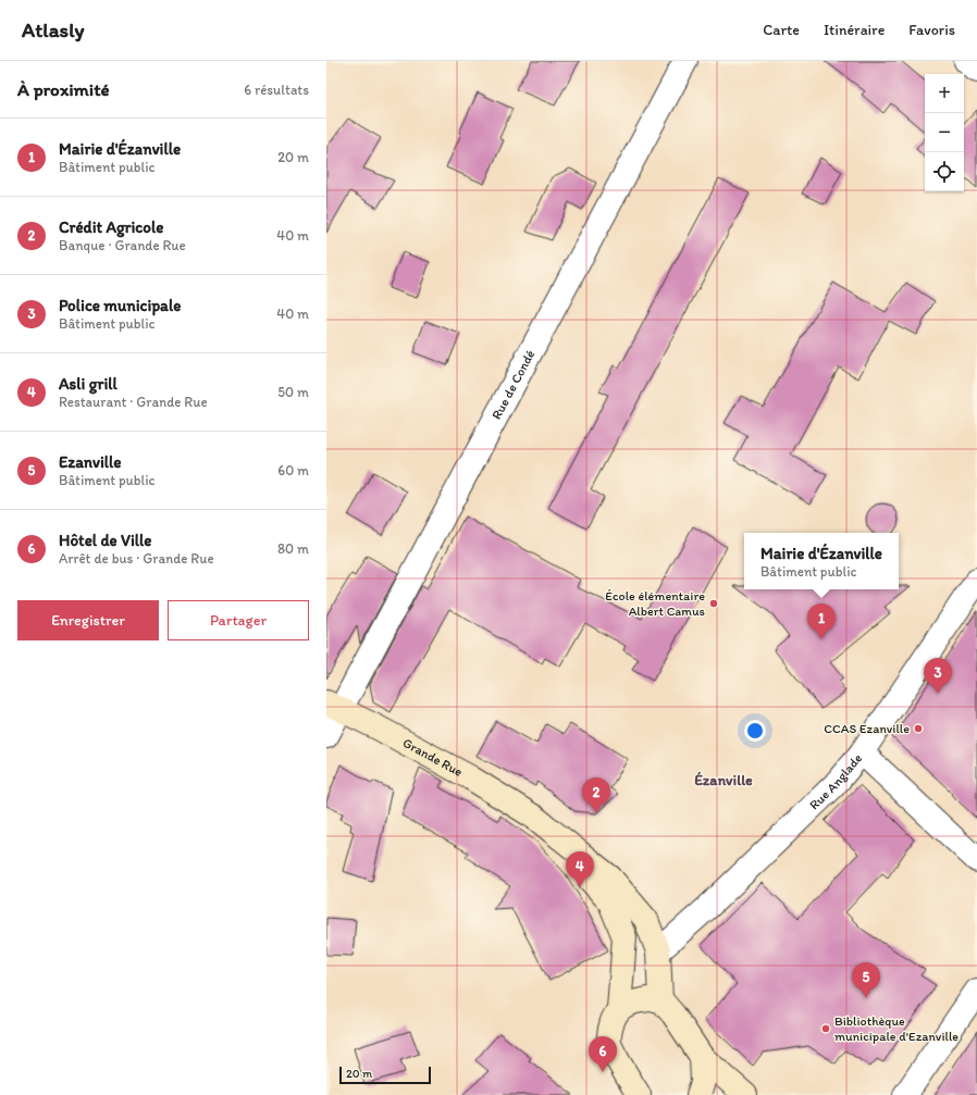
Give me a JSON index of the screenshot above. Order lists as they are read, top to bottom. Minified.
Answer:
{"streets":{"main road":["Grande Rue"],"street":["Rue de Condé","Rue Anglade"]},"crossings":[["Rue de Condé","Grande Rue"],["Grande Rue","Rue Anglade"]],"districts":["Ézanville"],"places":["École élémentaire Albert Camus","CCAS Ezanville","Bibliothèque municipale d'Ezanville"],"scale_bar":"20 m","page":{"header":"Atlasly","nav":["Carte","Itinéraire","Favoris"],"heading":["À proximité","6 résultats"],"map_buttons":["+","−"],"list":[{"mark":"1","name":"Mairie d'Ézanville","note":"Bâtiment public","value":"20 m"},{"mark":"2","name":"Crédit Agricole","note":"Banque · Grande Rue","value":"40 m"},{"mark":"3","name":"Police municipale","note":"Bâtiment public","value":"40 m"},{"mark":"4","name":"Asli grill","note":"Restaurant · Grande Rue","value":"50 m"},{"mark":"5","name":"Ezanville","note":"Bâtiment public","value":"60 m"},{"mark":"6","name":"Hôtel de Ville","note":"Arrêt de bus · Grande Rue","value":"80 m"}],"popup":["Mairie d'Ézanville","Bâtiment public"],"buttons":["Enregistrer","Partager"],"pins":["1","3","2","4","5","6"],"scale":"20 m"}}
